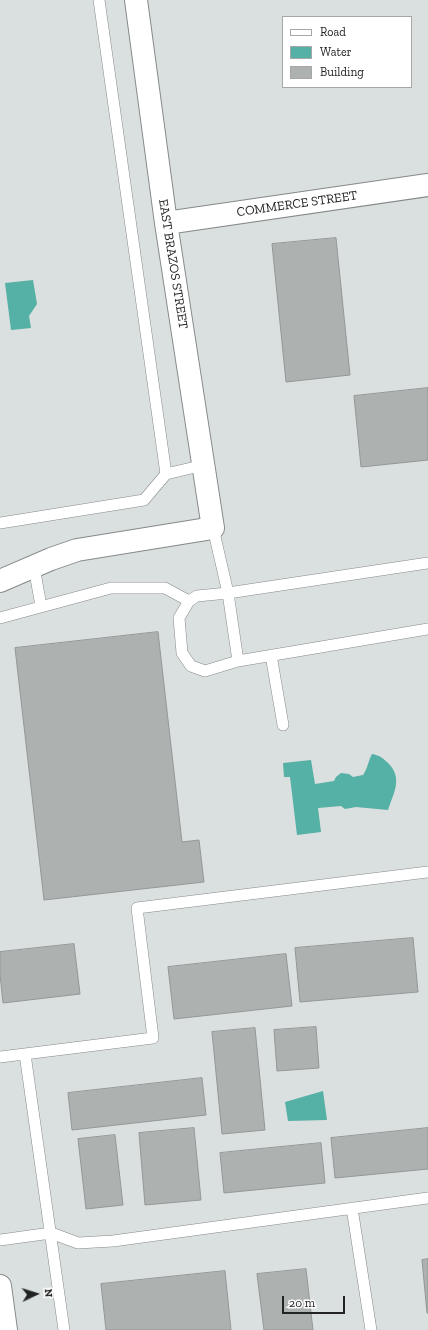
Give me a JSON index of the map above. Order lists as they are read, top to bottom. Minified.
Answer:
{"streets":{"street":["COMMERCE STREET","EAST BRAZOS STREET"]},"crossings":[["COMMERCE STREET","EAST BRAZOS STREET"]],"legend":["Road","Water","Building"],"scale_bar":"20 m","north":"right"}
